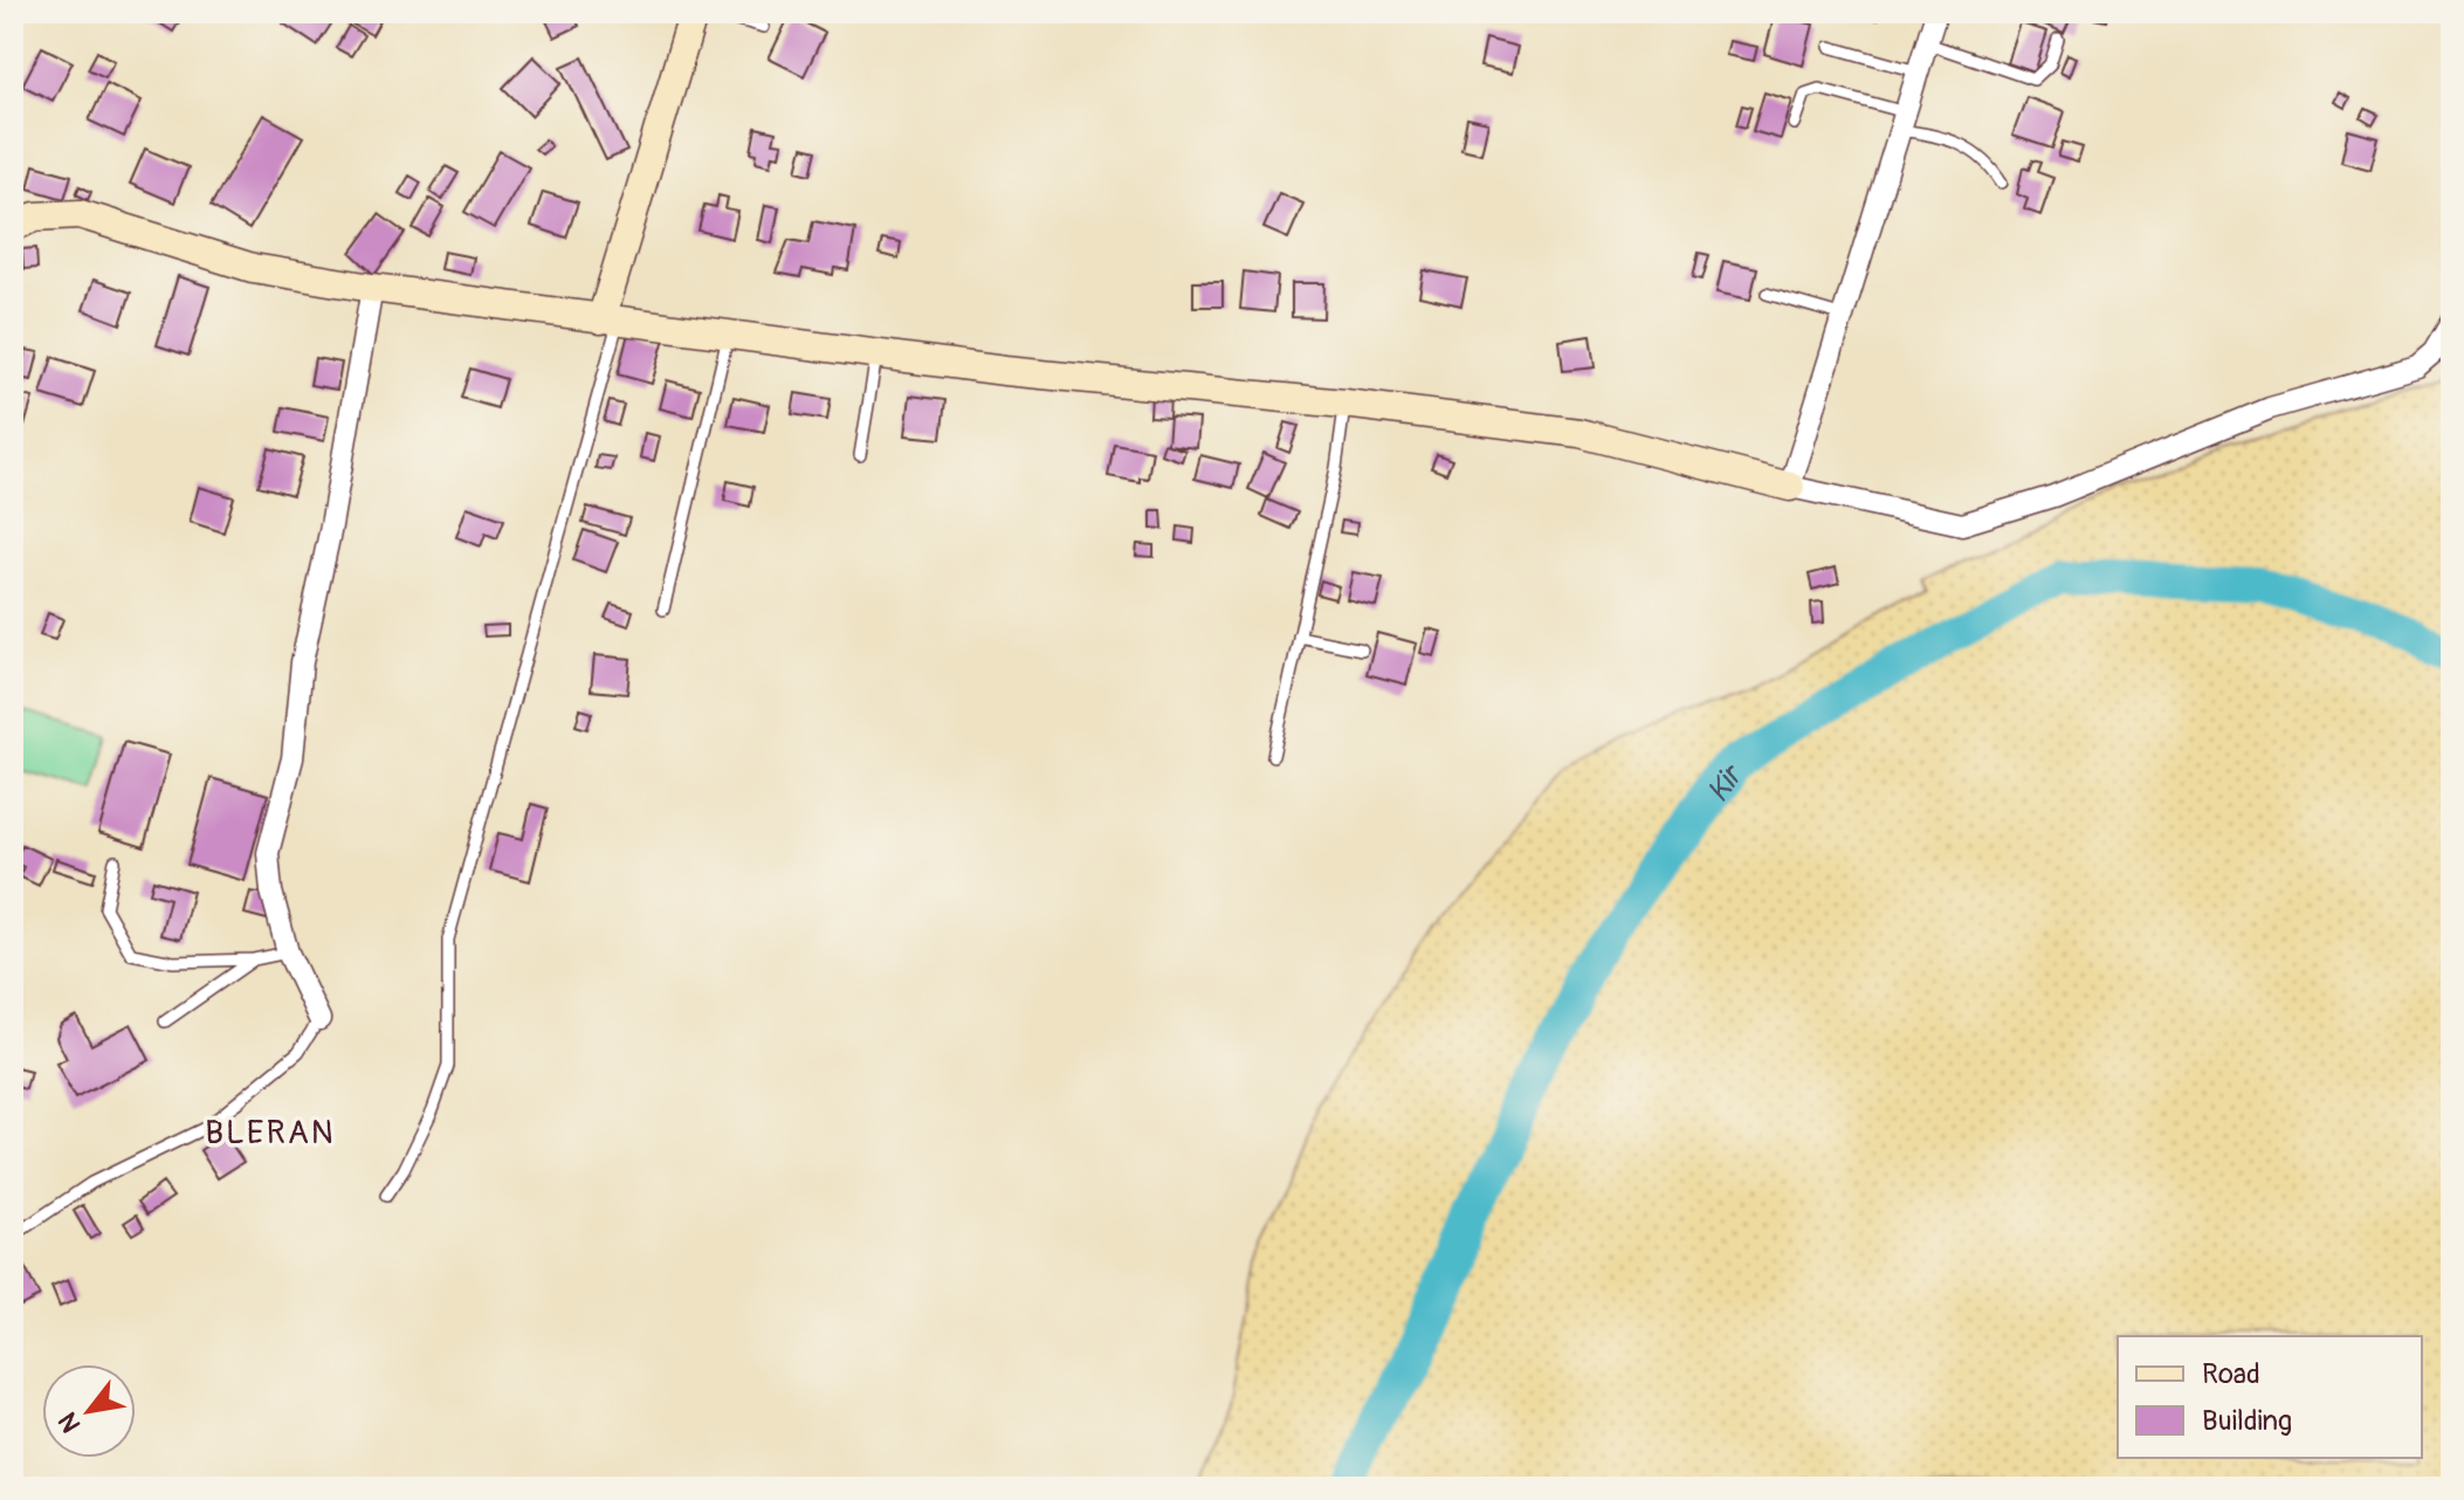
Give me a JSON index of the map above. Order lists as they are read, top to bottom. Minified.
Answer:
{"districts":["BLERAN"],"water":["Kir"],"legend":["Road","Building"],"north":"bottom left"}
